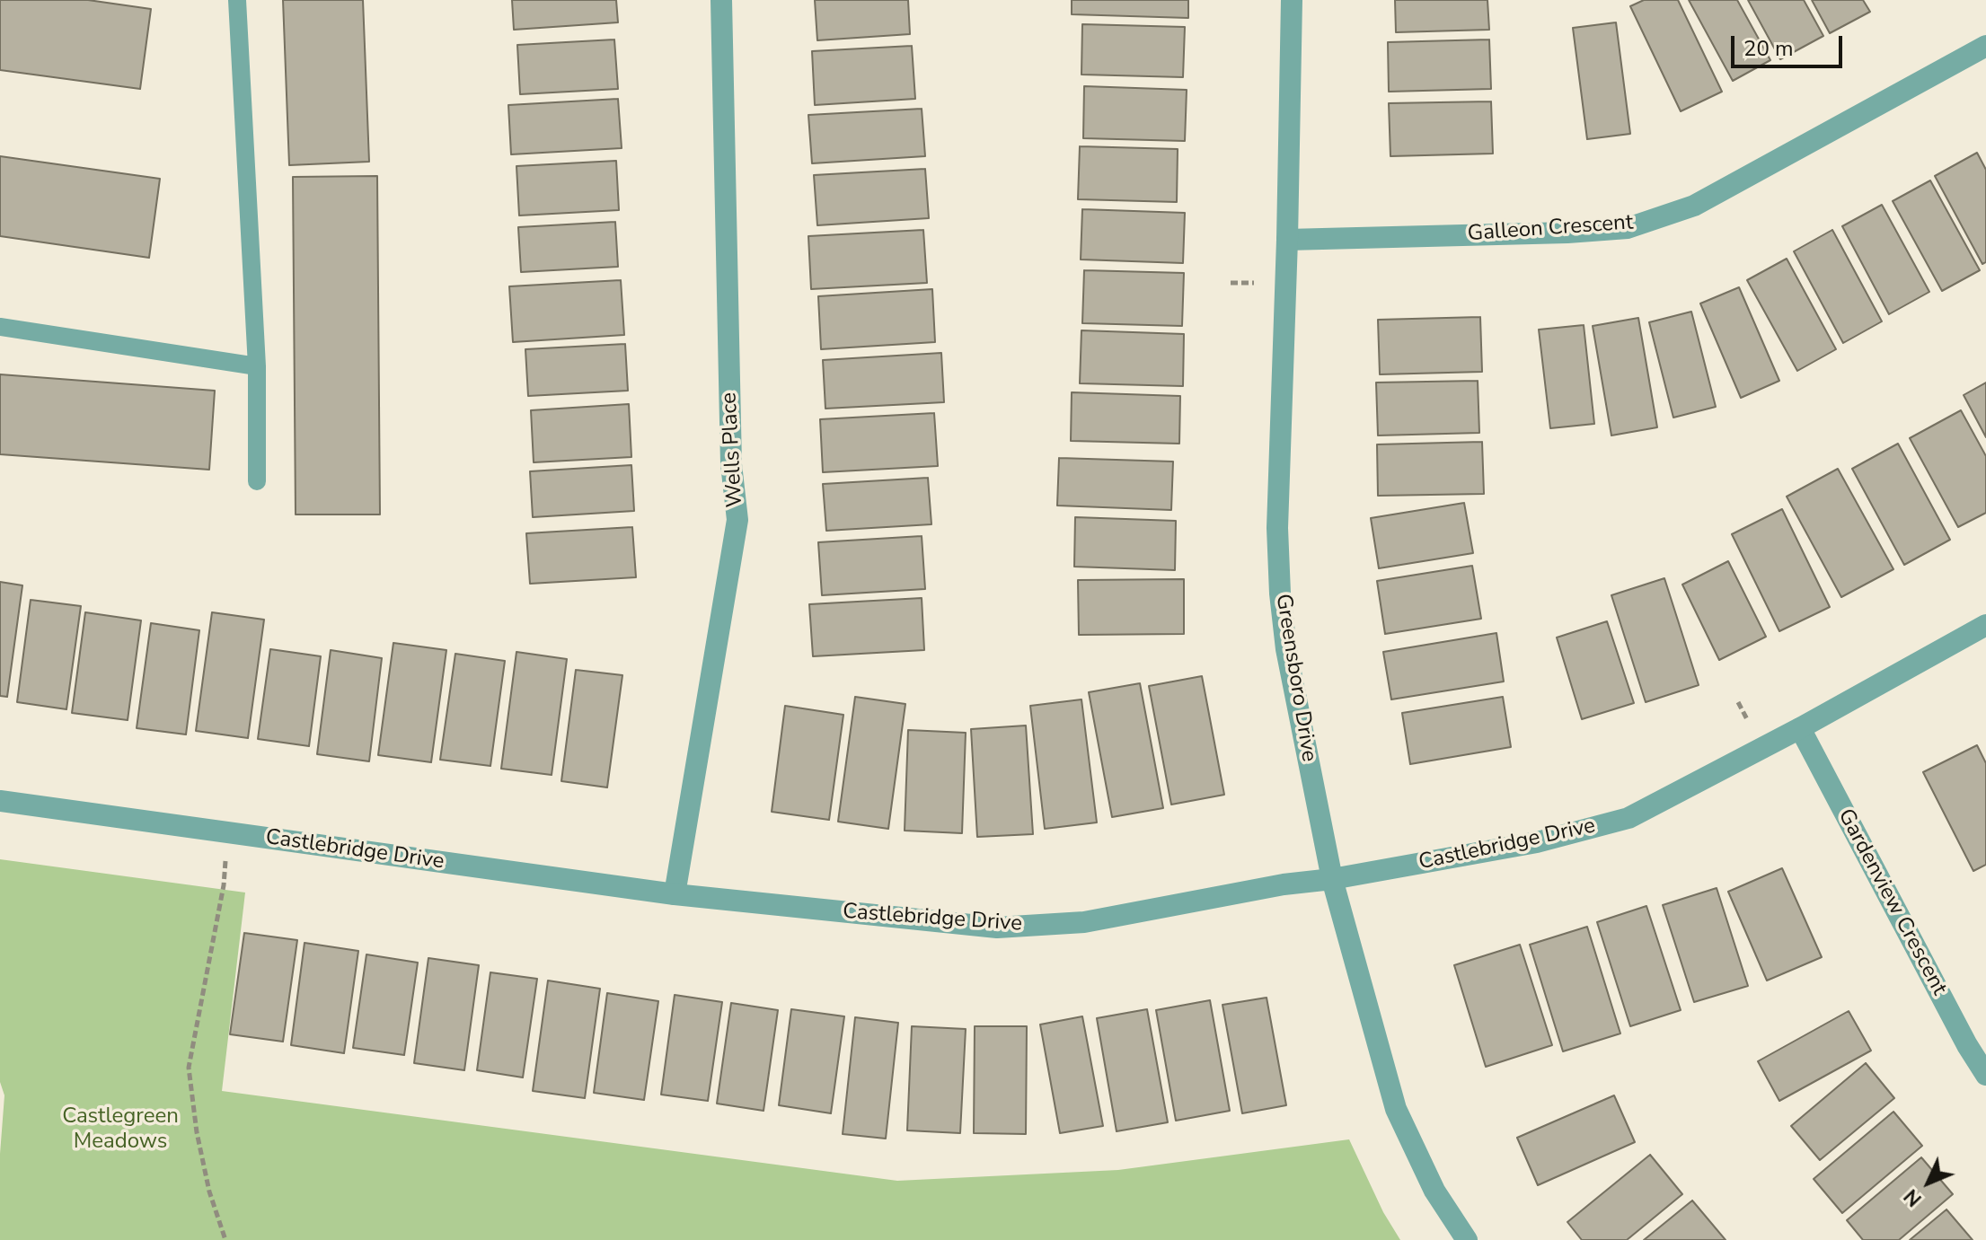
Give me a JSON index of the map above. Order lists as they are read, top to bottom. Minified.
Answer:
{"streets":{"street":["Galleon Crescent","Wells Place","Greensboro Drive","Castlebridge Drive","Gardenview Crescent"]},"crossings":[["Galleon Crescent","Greensboro Drive"],["Wells Place","Castlebridge Drive"],["Greensboro Drive","Castlebridge Drive"],["Castlebridge Drive","Gardenview Crescent"]],"parks":["Castlegreen Meadows"],"scale_bar":"20 m","north":"bottom left"}
